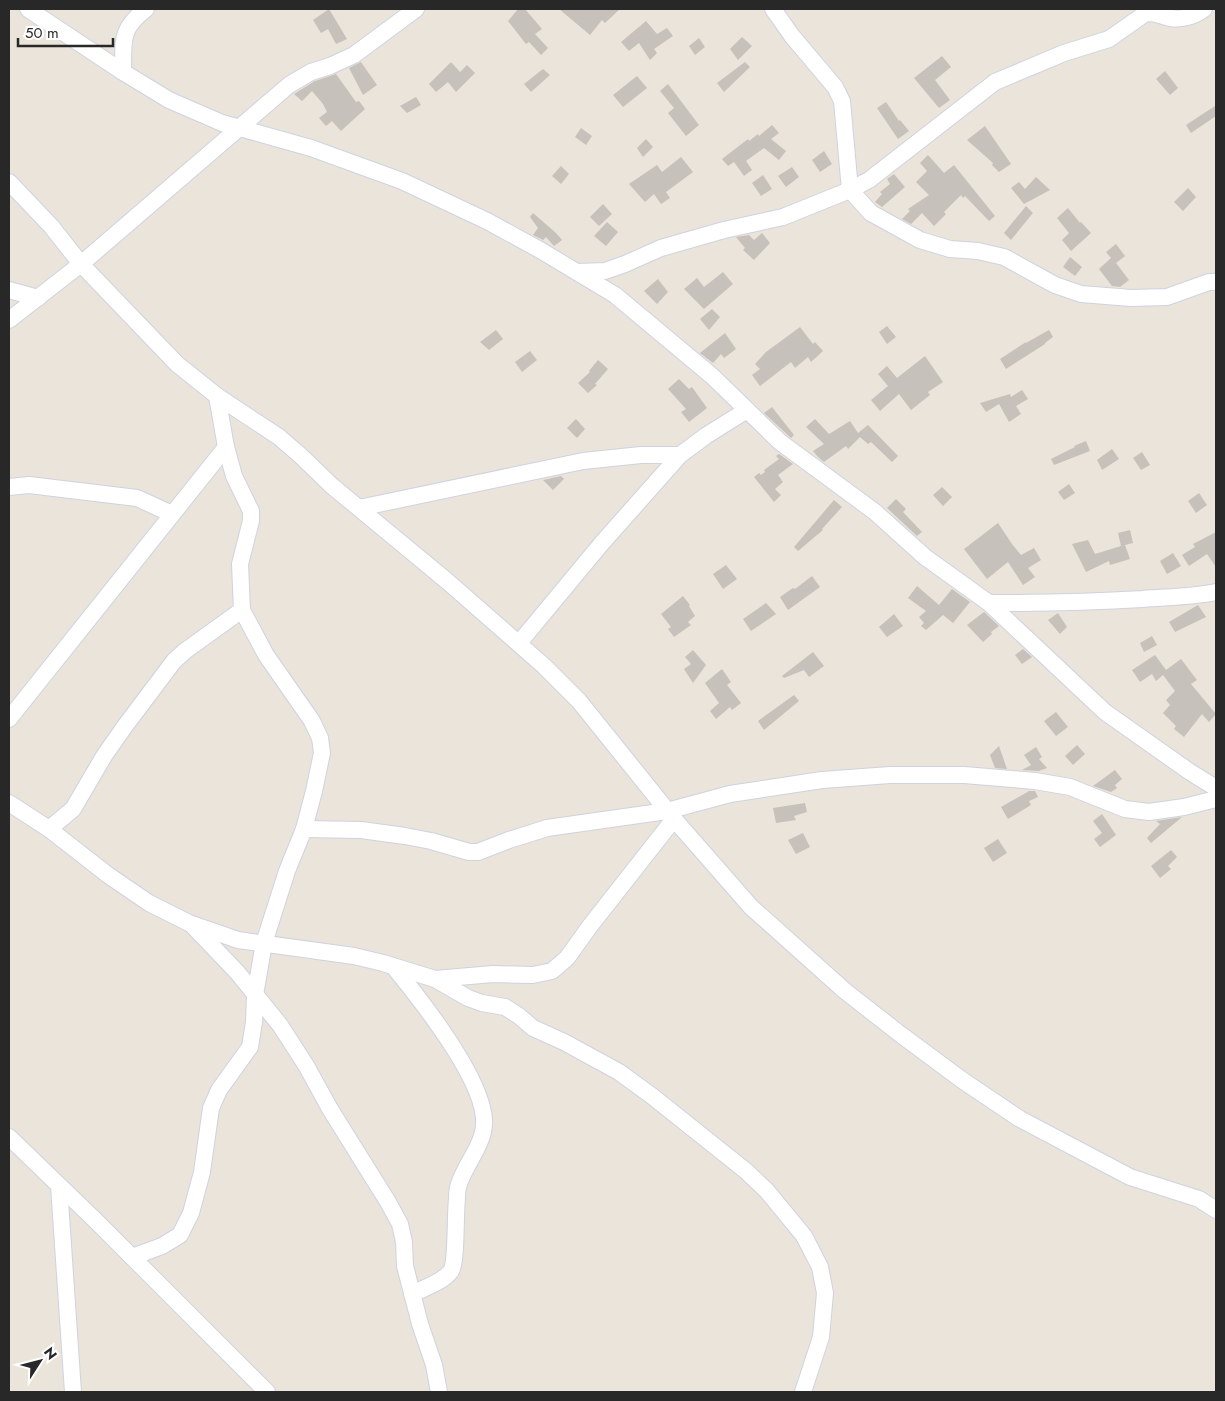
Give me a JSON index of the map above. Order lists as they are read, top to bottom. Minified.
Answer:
{"scale_bar":"50 m","north":"top right"}
